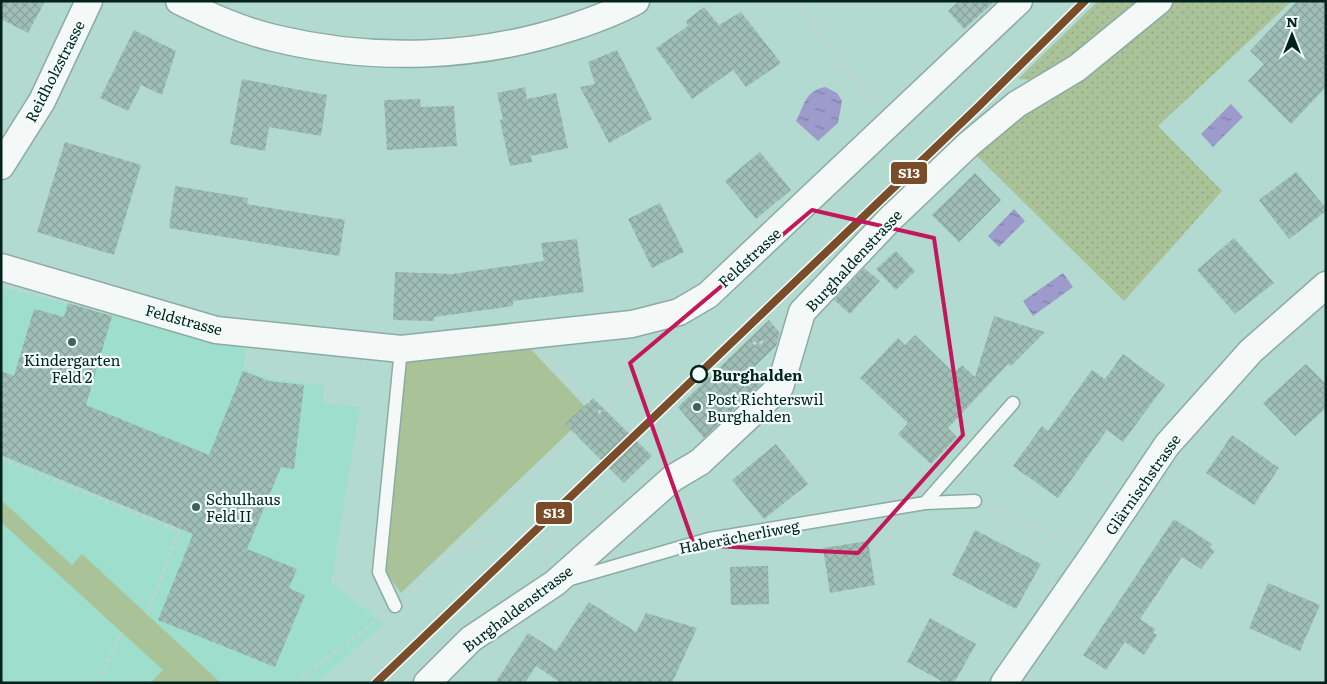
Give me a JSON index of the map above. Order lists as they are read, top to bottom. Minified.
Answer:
{"streets":{"street":["Reidholzstrasse","Feldstrasse","Burghaldenstrasse","Glärnischstrasse"],"lane":["Haberächerliweg"]},"crossings":[["Burghaldenstrasse","Haberächerliweg"]],"places":["Kindergarten Feld 2","Burghalden","Post Richterswil Burghalden","Schulhaus Feld II"],"lines":["transit line S13"],"north":"top"}
